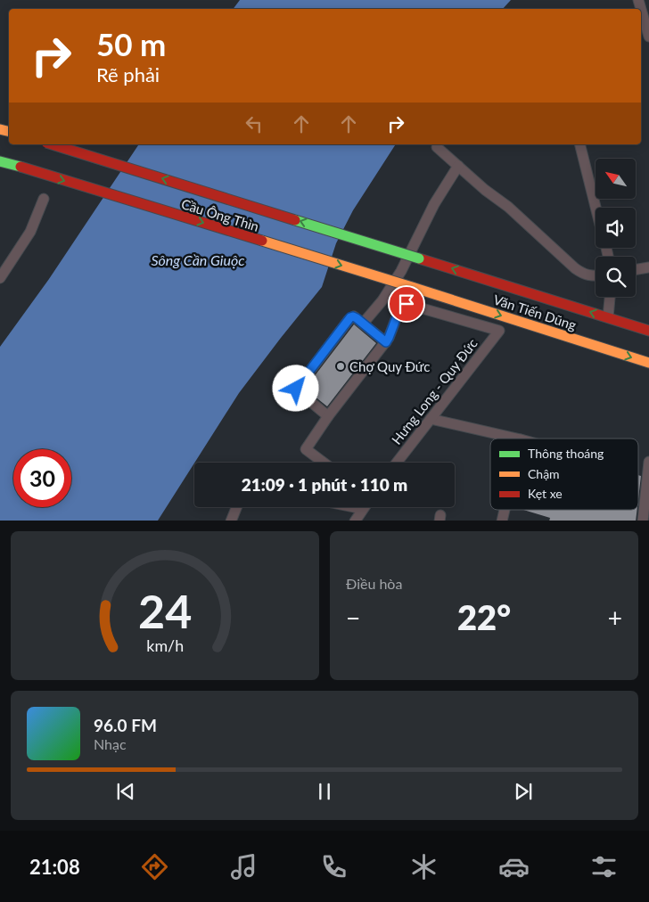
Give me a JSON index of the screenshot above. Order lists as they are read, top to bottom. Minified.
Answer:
{"streets":{"highway":["Cầu Ông Thìn","Văn Tiến Dũng"],"street":["Hưng Long - Quy Đức"]},"crossings":[["Cầu Ông Thìn","Văn Tiến Dũng"]],"water":["Sông Cần Giuộc"],"places":["Chợ Quy Đức"],"legend":["Thông thoáng","Chậm","Kẹt xe"],"north":"top left","page":{"turn":["50 m","Rẽ phải"],"limit":"30","trip":"21:09 · 1 phút · 110 m","tile":"Điều hòa","heat":["−","22°","+"],"song":["96.0 FM","Nhạc"],"tabs":"21:08","gauge":["24","km/h"]}}
